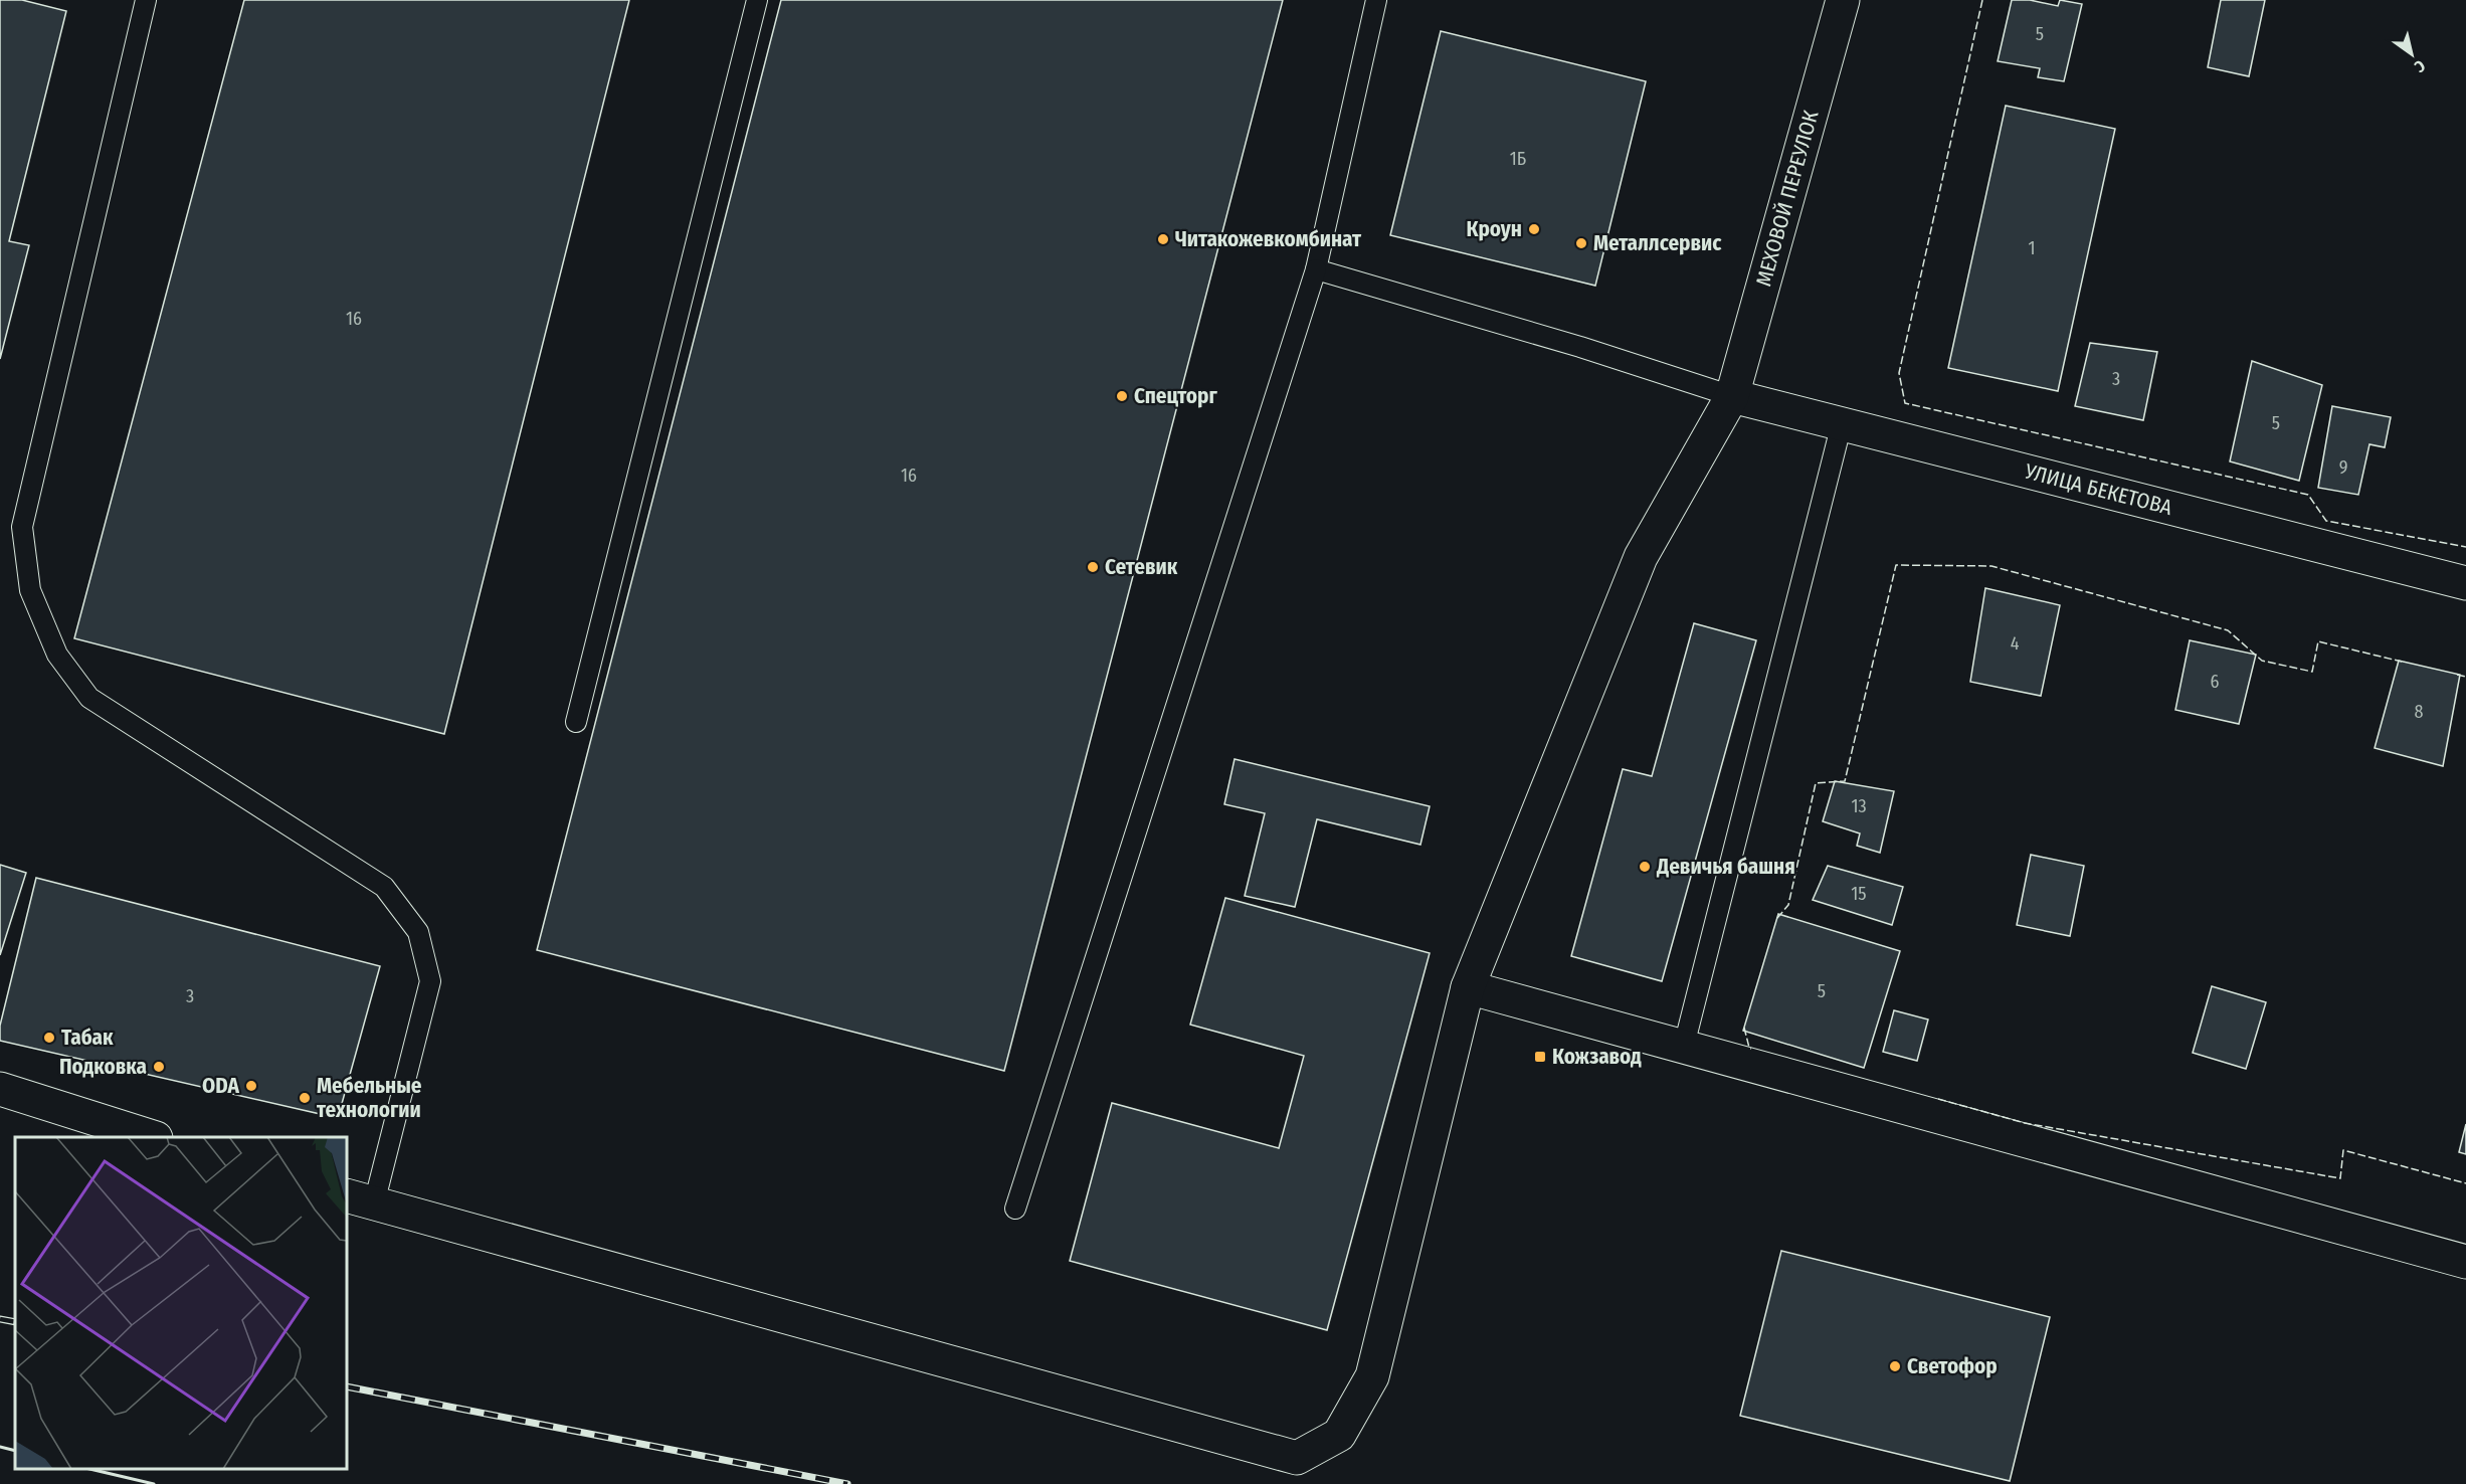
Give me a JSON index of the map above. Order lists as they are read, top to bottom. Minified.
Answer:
{"streets":{"street":["МЕХОВОЙ ПЕРЕУЛОК","УЛИЦА БЕКЕТОВА"]},"crossings":[["МЕХОВОЙ ПЕРЕУЛОК","УЛИЦА БЕКЕТОВА"]],"places":{"other":["Кроун","Читакожевкомбинат","Металлсервис","Спецторг","Сетевик","Девичья башня","Табак","Подковка","ODA","Мебельные технологии","Светофор"],"transit":["Кожзавод"]},"house_numbers":["5","1Б","1","16","3","5","9","16","4","6","8","13","15","5","3"],"north":"bottom right"}
